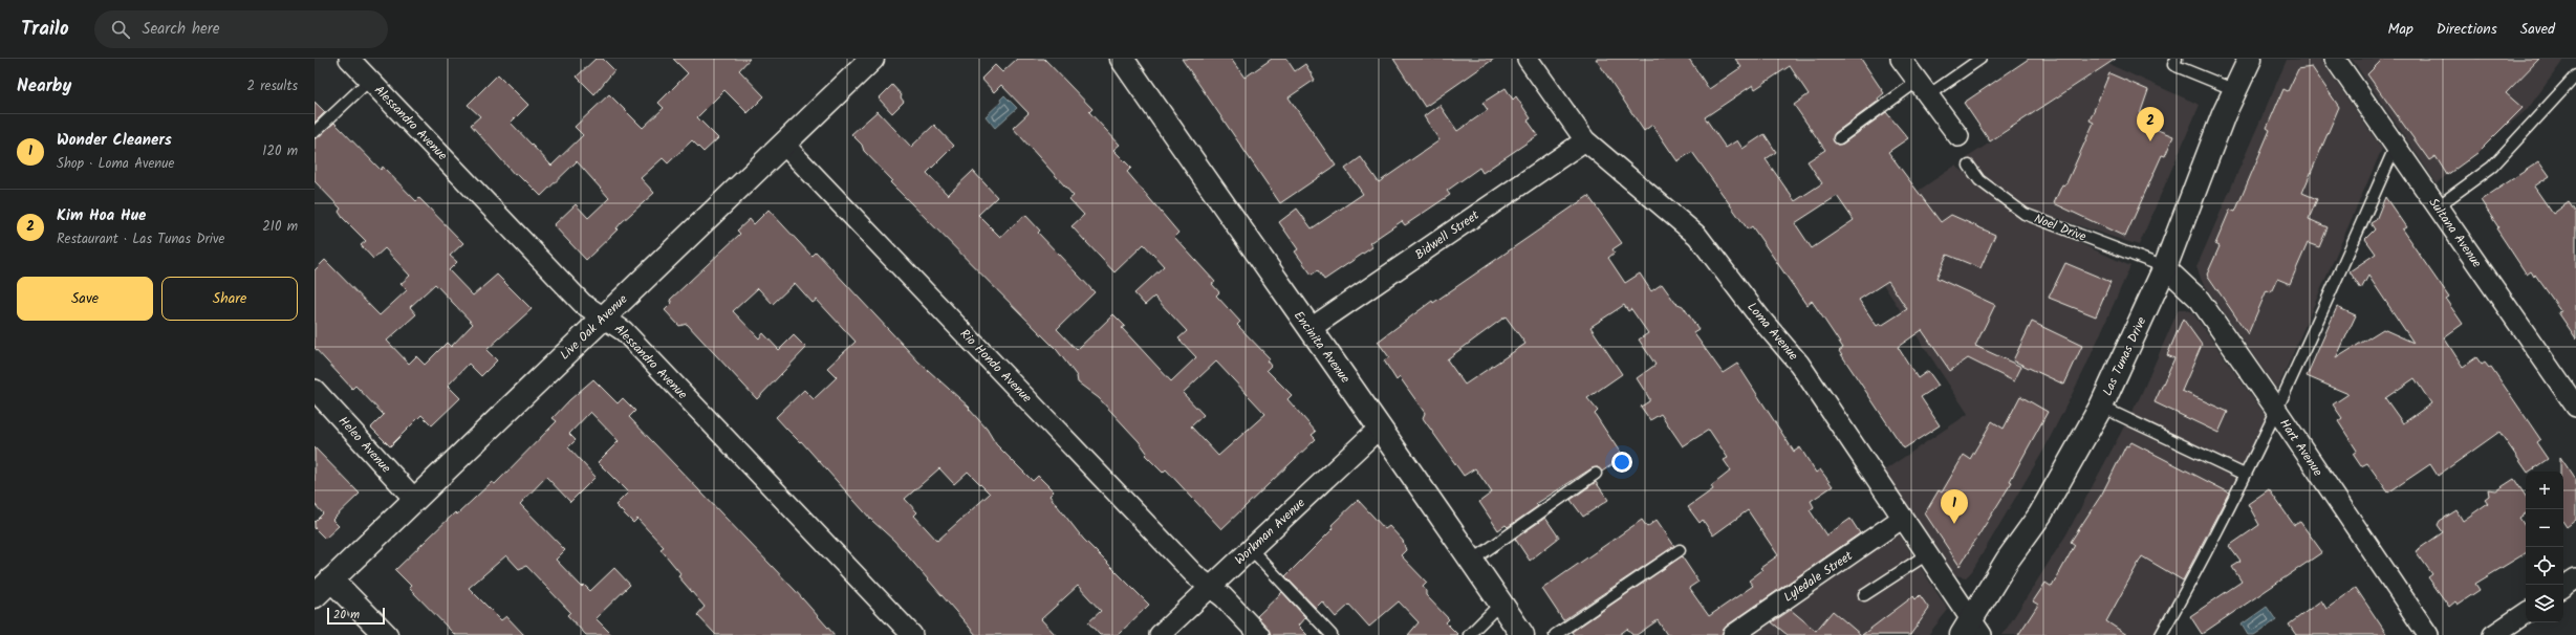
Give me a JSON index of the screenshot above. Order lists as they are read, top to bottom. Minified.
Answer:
{"streets":{"street":["Alessandro Avenue","Sultana Avenue","Bidwell Street","Live Oak Avenue","Loma Avenue","Encinita Avenue","Las Tunas Drive","Rio Hondo Avenue","Heleo Avenue","Hart Avenue","Workman Avenue","Lyledale Street"],"lane":["Noel Drive"]},"crossings":[["Alessandro Avenue","Live Oak Avenue"],["Noel Drive","Las Tunas Drive"],["Noel Drive","Hart Avenue"],["Bidwell Street","Loma Avenue"],["Bidwell Street","Encinita Avenue"],["Live Oak Avenue","Rio Hondo Avenue"],["Live Oak Avenue","Heleo Avenue"],["Loma Avenue","Las Tunas Drive"],["Loma Avenue","Lyledale Street"],["Encinita Avenue","Workman Avenue"],["Las Tunas Drive","Hart Avenue"],["Rio Hondo Avenue","Workman Avenue"]],"scale_bar":"20 m","page":{"header":"Trailo","search":"Search here","nav":["Map","Directions","Saved"],"heading":["Nearby","2 results"],"pins":["2","1"],"list":[{"mark":"1","name":"Wonder Cleaners","note":"Shop · Loma Avenue","value":"120 m"},{"mark":"2","name":"Kim Hoa Hue","note":"Restaurant · Las Tunas Drive","value":"210 m"}],"buttons":["Save","Share"],"map_buttons":["+","−"],"scale":"20 m"}}
